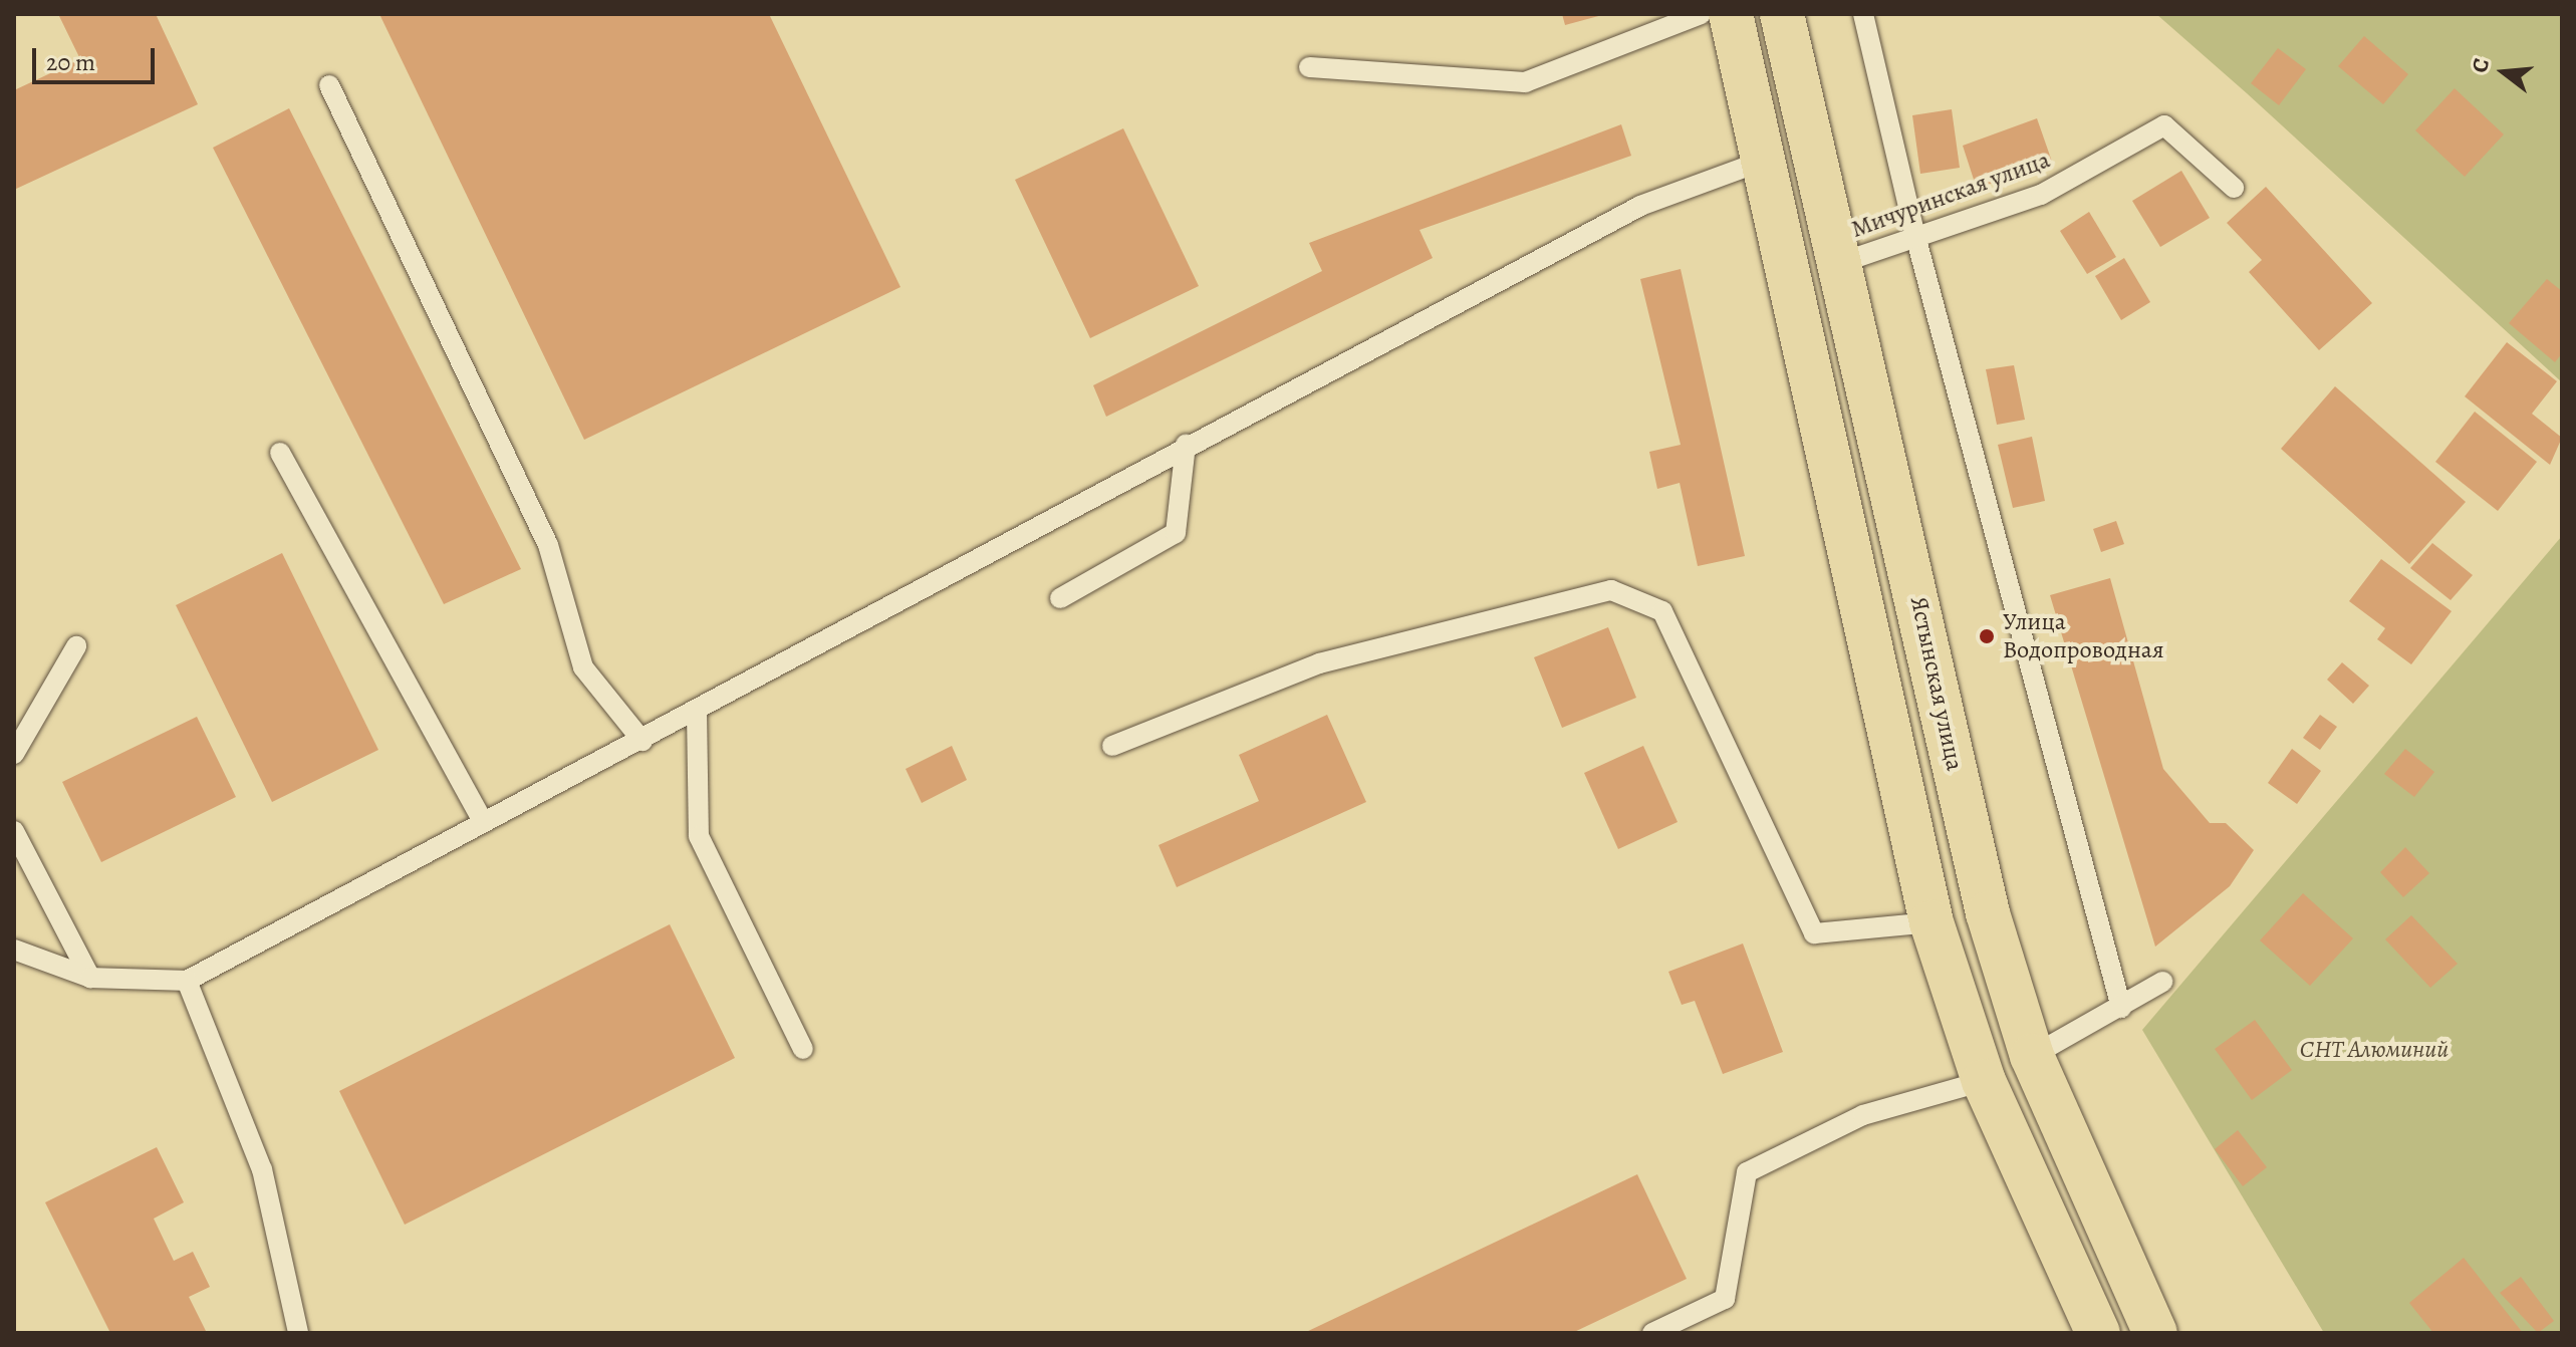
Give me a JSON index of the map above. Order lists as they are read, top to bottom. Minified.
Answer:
{"streets":{"main road":["Ястынская улица"],"lane":["Мичуринская улица"]},"crossings":[["Мичуринская улица","Ястынская улица"]],"parks":["СНТ Алюминий"],"places":["Улица Водопроводная"],"scale_bar":"20 m","north":"left"}
